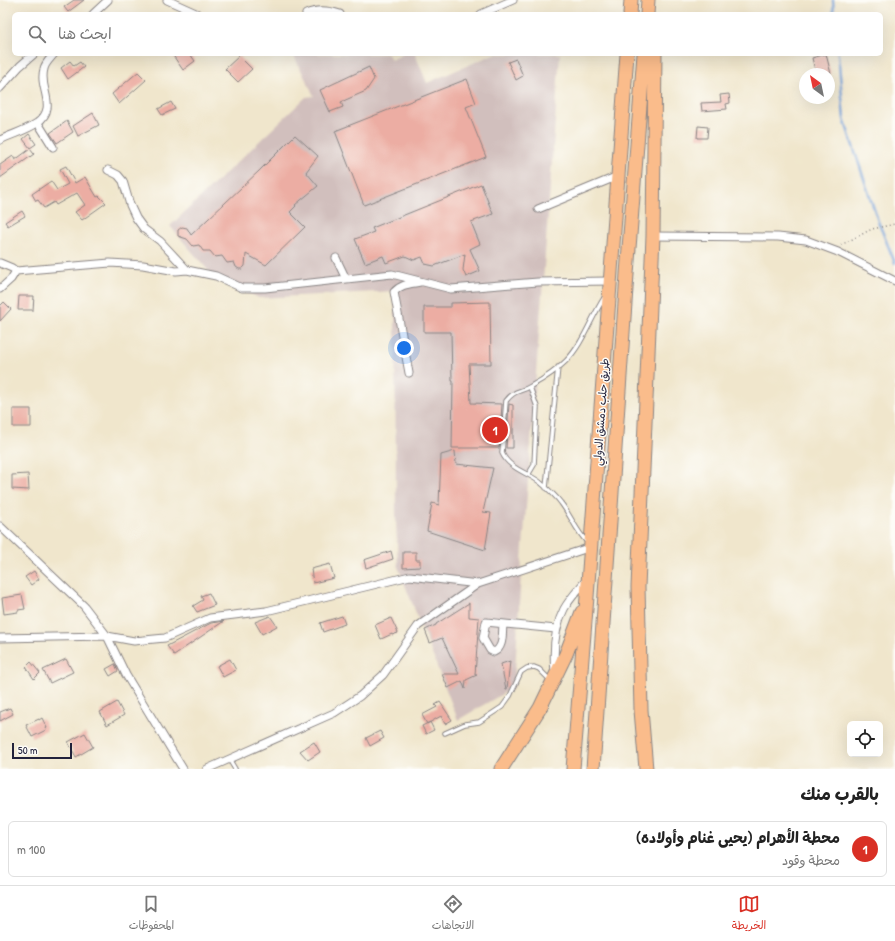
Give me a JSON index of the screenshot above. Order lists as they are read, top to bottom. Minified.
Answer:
{"streets":{"highway":["طريق حلب دمشق الدولي"]},"scale_bar":"50 m","north":"top left","page":{"search":"ابحث هنا","pins":"1","scale":"50 m","heading":"بالقرب منك","list":[{"mark":"1","name":"محطة الأهرام (يحيى غنام وأولاده)","note":"محطة وقود","value":"100 m"}],"nav":["الخريطة","الاتجاهات","المحفوظات"]}}
